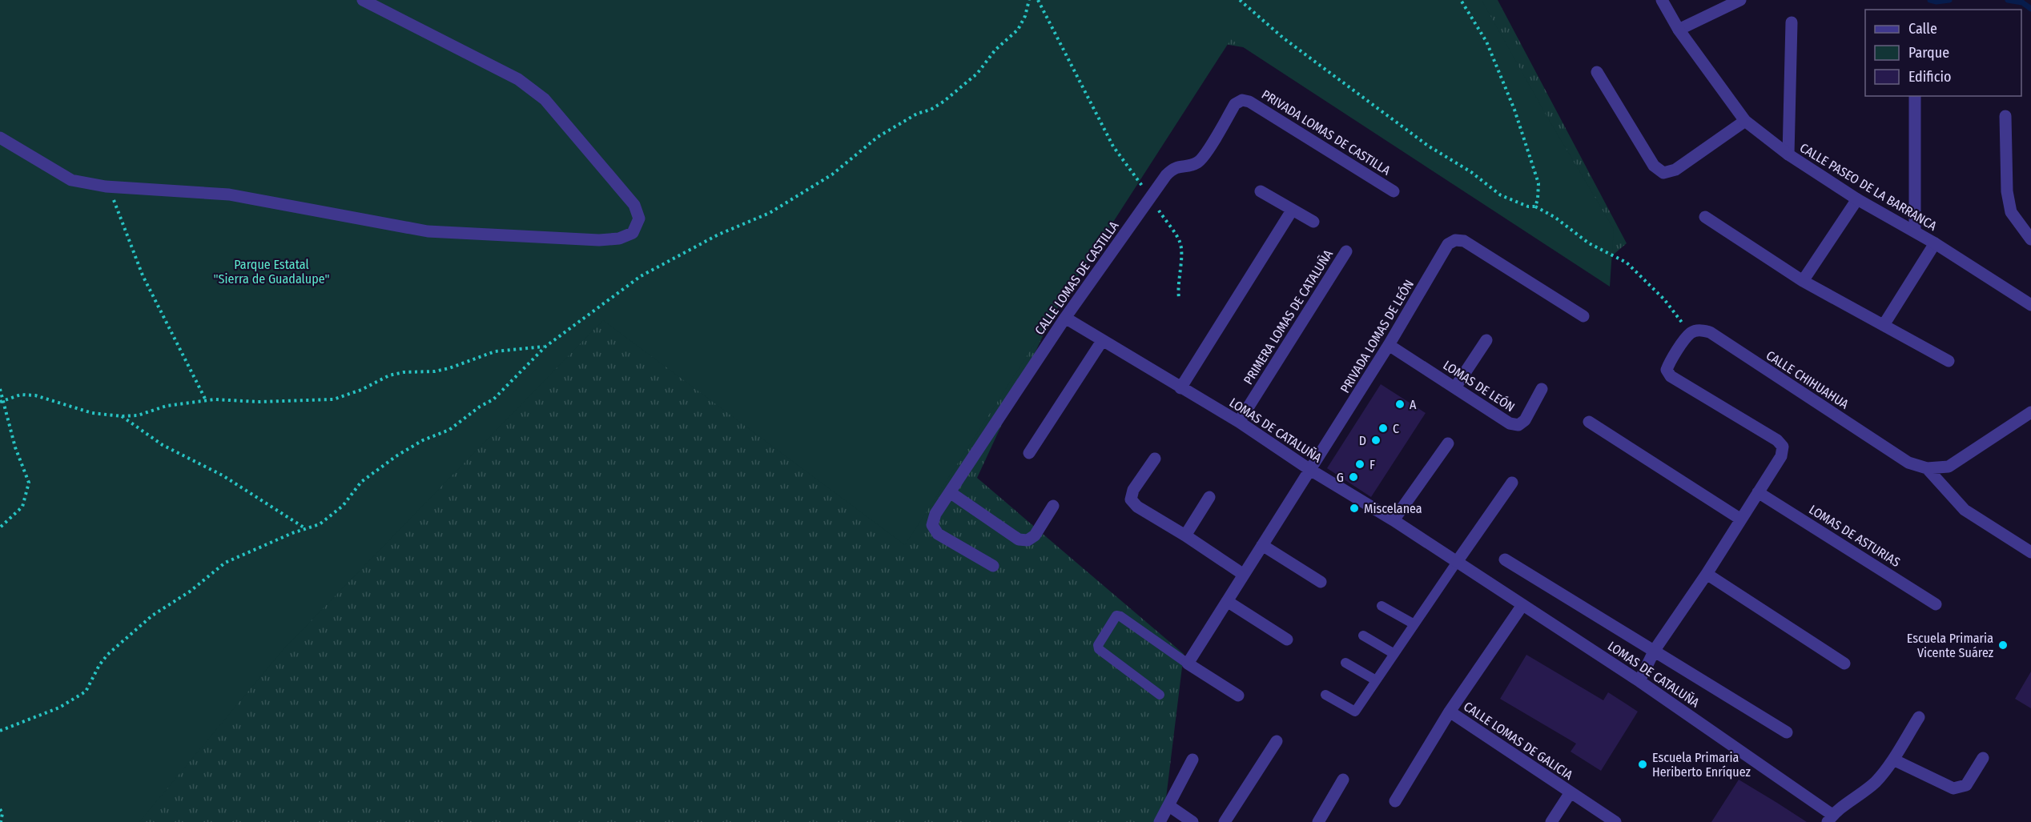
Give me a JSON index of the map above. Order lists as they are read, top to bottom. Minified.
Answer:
{"streets":{"street":["PRIVADA LOMAS DE CASTILLA","CALLE PASEO DE LA BARRANCA","CALLE LOMAS DE CASTILLA","PRIMERA LOMAS DE CATALUÑA","PRIVADA LOMAS DE LEÓN","CALLE CHIHUAHUA","LOMAS DE LEÓN","LOMAS DE CATALUÑA","LOMAS DE ASTURIAS","CALLE LOMAS DE GALICIA"]},"crossings":[["PRIVADA LOMAS DE CASTILLA","CALLE LOMAS DE CASTILLA"],["CALLE LOMAS DE CASTILLA","LOMAS DE CATALUÑA"],["PRIMERA LOMAS DE CATALUÑA","LOMAS DE CATALUÑA"],["PRIVADA LOMAS DE LEÓN","LOMAS DE LEÓN"],["PRIVADA LOMAS DE LEÓN","LOMAS DE CATALUÑA"],["LOMAS DE CATALUÑA","CALLE LOMAS DE GALICIA"]],"parks":["Parque Estatal \"Sierra de Guadalupe\""],"places":["A","C","D","F","G","Miscelanea","Escuela Primaria Vicente Suárez","Escuela Primaria Heriberto Enríquez"],"legend":["Calle","Parque","Edificio"]}
